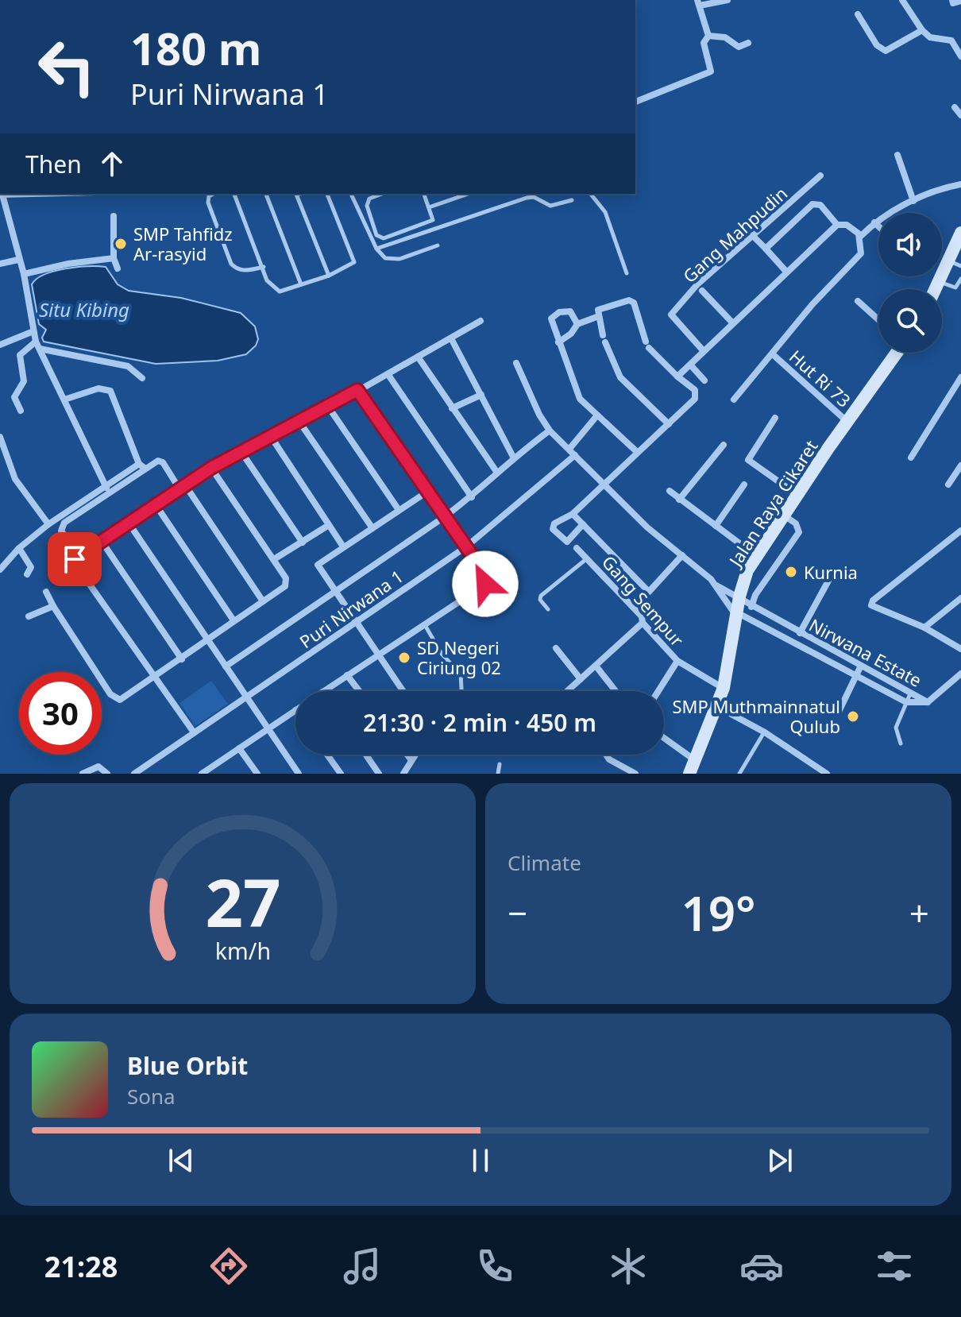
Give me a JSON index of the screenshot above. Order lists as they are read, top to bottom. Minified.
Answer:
{"streets":{"main road":["Jalan Raya Cikaret"],"street":["Gang Mahpudin","Hut Ri 73","Gang Sempur","Puri Nirwana 1","Nirwana Estate"]},"crossings":[["Hut Ri 73","Jalan Raya Cikaret"],["Jalan Raya Cikaret","Gang Sempur"],["Jalan Raya Cikaret","Nirwana Estate"]],"water":["Situ Kibing"],"places":["SMP Tahfidz Ar-rasyid","Kurnia","SD Negeri Ciriung 02","SMP Muthmainnatul Qulub"],"page":{"turn":["180 m","Puri Nirwana 1"],"then":"Then","limit":"30","trip":"21:30 · 2 min · 450 m","tile":"Climate","heat":["−","19°","+"],"song":["Blue Orbit","Sona"],"tabs":"21:28","gauge":["27","km/h"]}}
